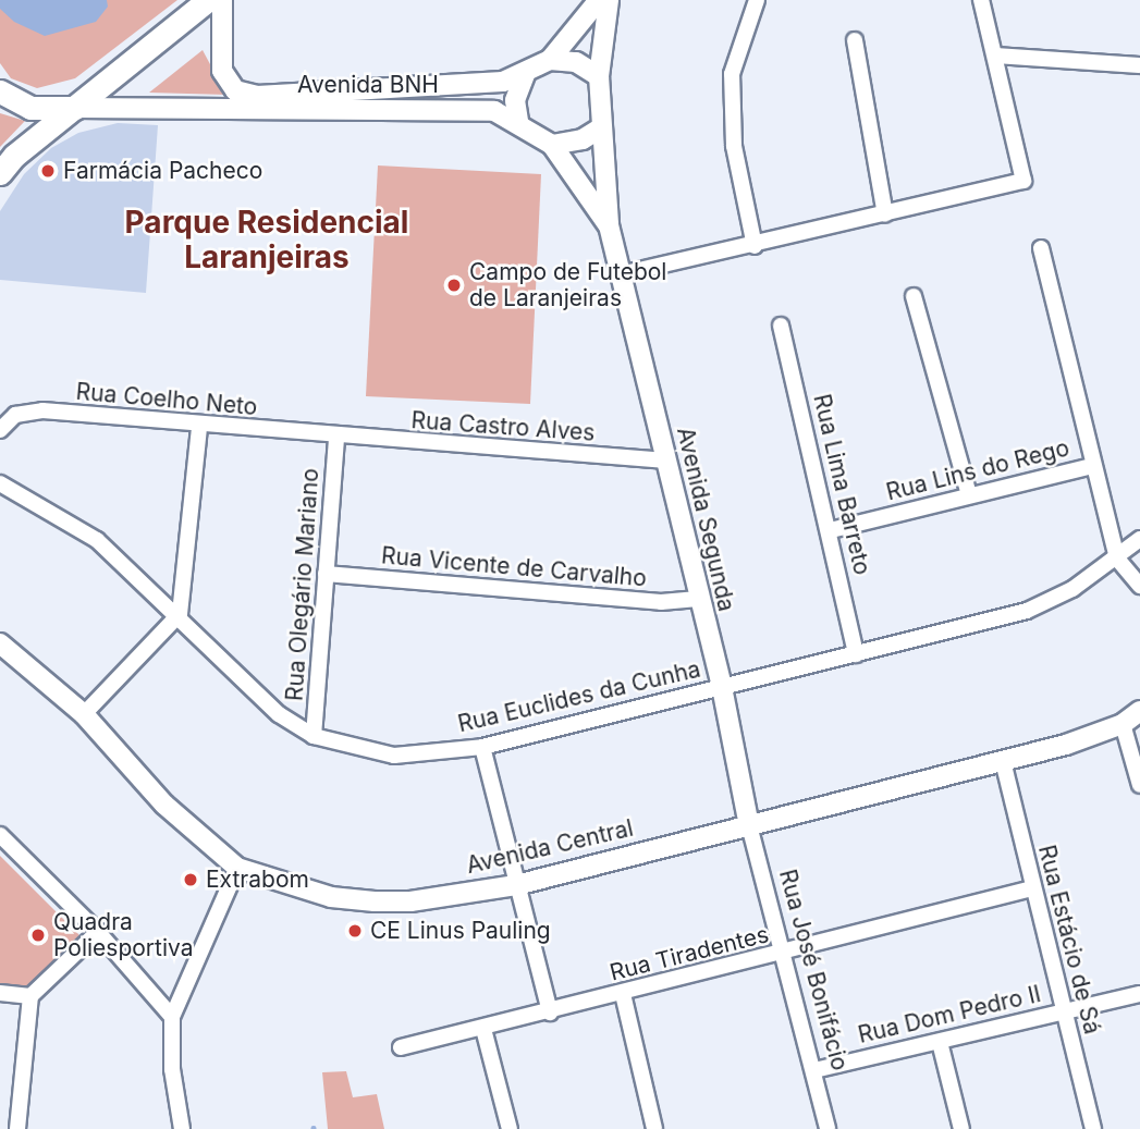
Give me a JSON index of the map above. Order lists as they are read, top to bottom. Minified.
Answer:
{"streets":{"street":["Avenida BNH","Rua Coelho Neto","Rua Castro Alves","Rua Lins do Rego","Rua Lima Barreto","Avenida Segunda","Rua Vicente de Carvalho","Rua Olegário Mariano","Rua Euclides da Cunha","Avenida Central","Rua Estácio de Sá","Rua Tiradentes","Rua José Bonifácio","Rua Dom Pedro II"]},"crossings":[["Avenida BNH","Avenida Segunda"],["Rua Coelho Neto","Rua Castro Alves"],["Rua Coelho Neto","Rua Olegário Mariano"],["Rua Castro Alves","Avenida Segunda"],["Rua Castro Alves","Rua Olegário Mariano"],["Rua Lins do Rego","Rua Lima Barreto"],["Rua Lima Barreto","Rua Euclides da Cunha"],["Avenida Segunda","Rua Vicente de Carvalho"],["Avenida Segunda","Rua Euclides da Cunha"],["Avenida Segunda","Avenida Central"],["Avenida Segunda","Rua José Bonifácio"],["Rua Vicente de Carvalho","Rua Olegário Mariano"],["Rua Olegário Mariano","Rua Euclides da Cunha"],["Avenida Central","Rua Estácio de Sá"],["Avenida Central","Rua José Bonifácio"],["Rua Estácio de Sá","Rua Tiradentes"],["Rua Estácio de Sá","Rua Dom Pedro II"],["Rua Tiradentes","Rua José Bonifácio"],["Rua José Bonifácio","Rua Dom Pedro II"]],"districts":["Parque Residencial Laranjeiras"],"places":["Farmácia Pacheco","Campo de Futebol de Laranjeiras","Extrabom","CE Linus Pauling","Quadra Poliesportiva"]}
